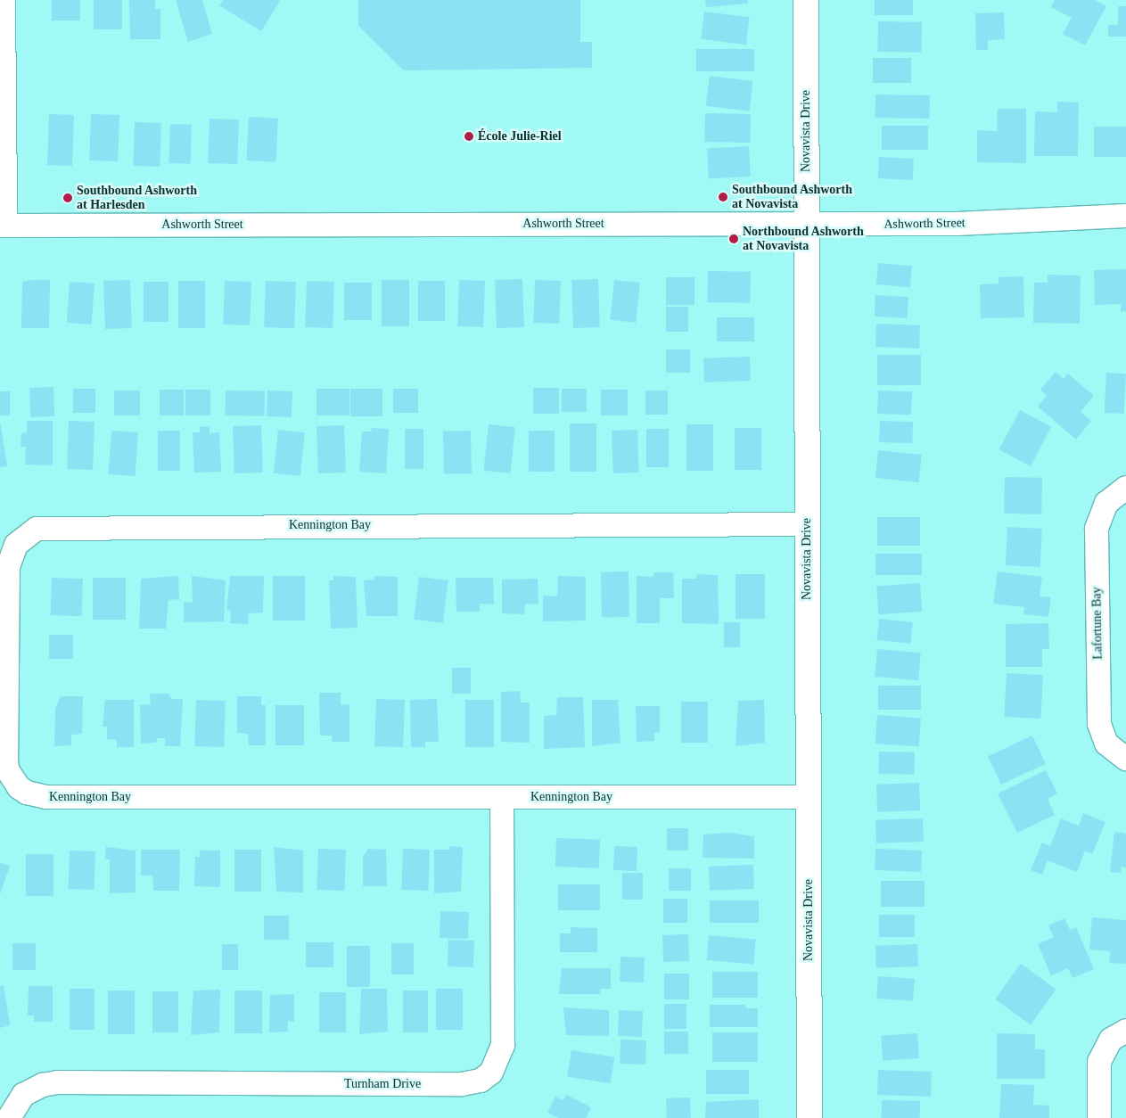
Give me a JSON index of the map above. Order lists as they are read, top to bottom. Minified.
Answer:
{"streets":{"street":["Novavista Drive","Ashworth Street","Kennington Bay","Lafortune Bay","Turnham Drive"]},"crossings":[["Novavista Drive","Ashworth Street"],["Novavista Drive","Kennington Bay"],["Kennington Bay","Turnham Drive"]],"places":["École Julie-Riel","Southbound Ashworth at Novavista","Southbound Ashworth at Harlesden","Northbound Ashworth at Novavista"]}
